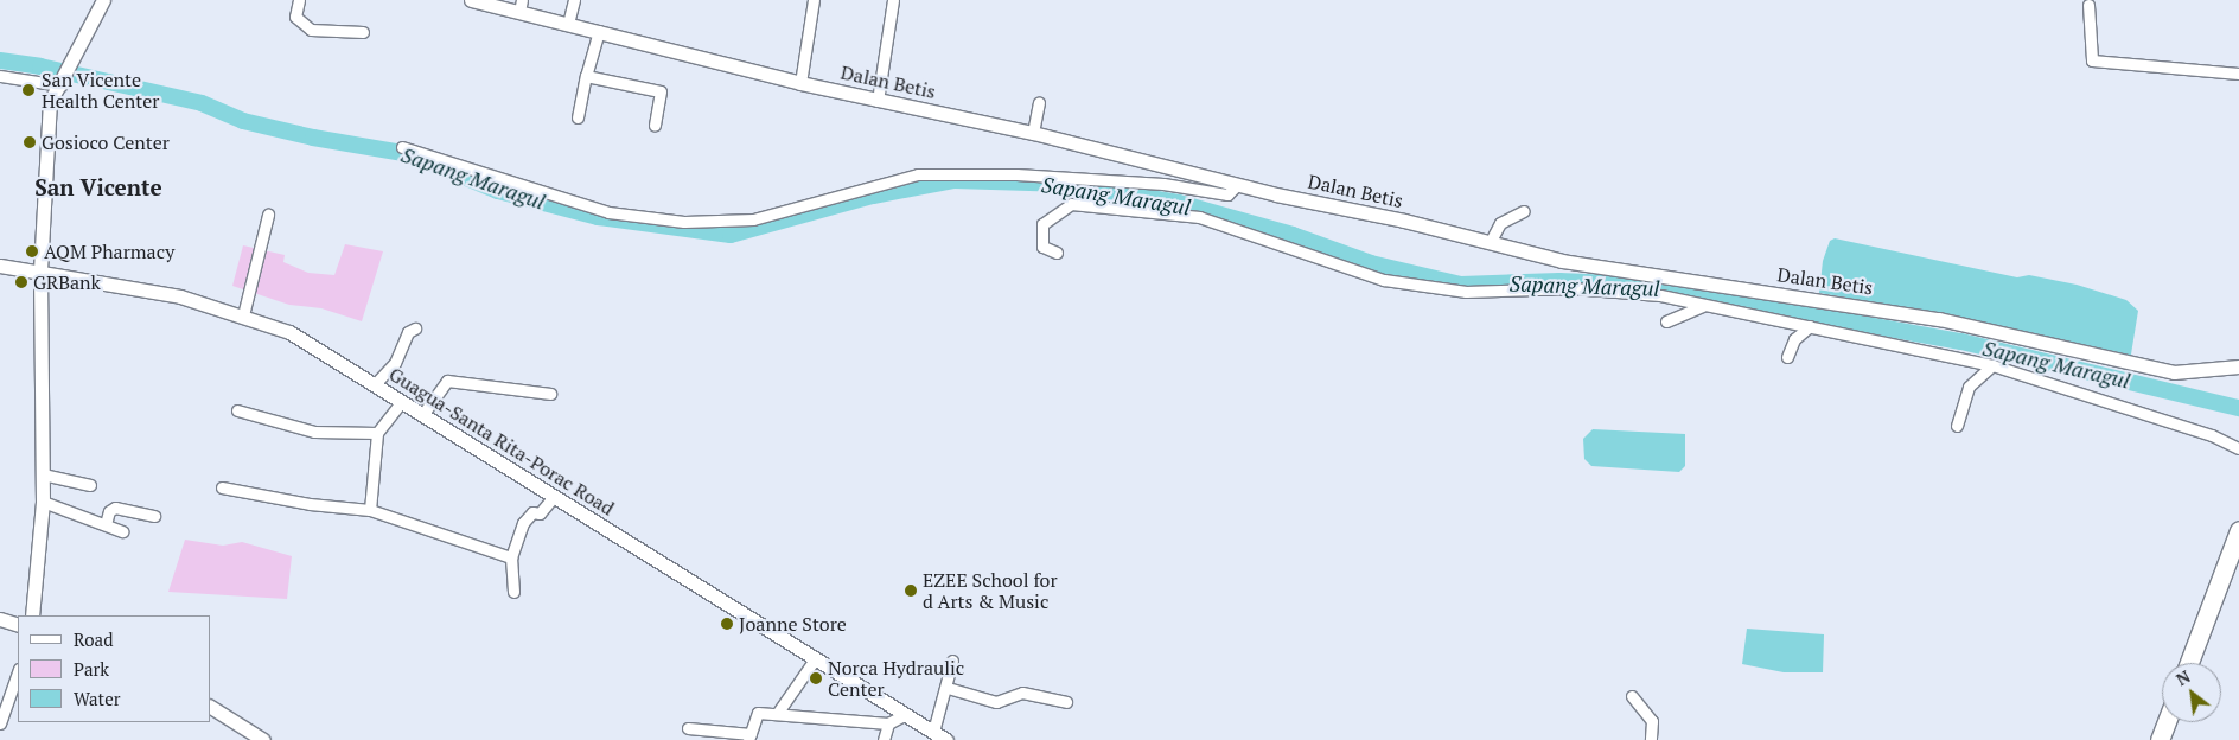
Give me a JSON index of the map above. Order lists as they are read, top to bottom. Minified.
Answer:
{"streets":{"street":["Dalan Betis","Guagua-Santa Rita-Porac Road"]},"districts":["San Vicente"],"water":["Sapang Maragul"],"places":["San Vicente Health Center","Gosioco Center","AQM Pharmacy","GRBank","EZEE School for d Arts & Music","Joanne Store","Norca Hydraulic Center"],"legend":["Road","Park","Water"],"north":"top left"}
